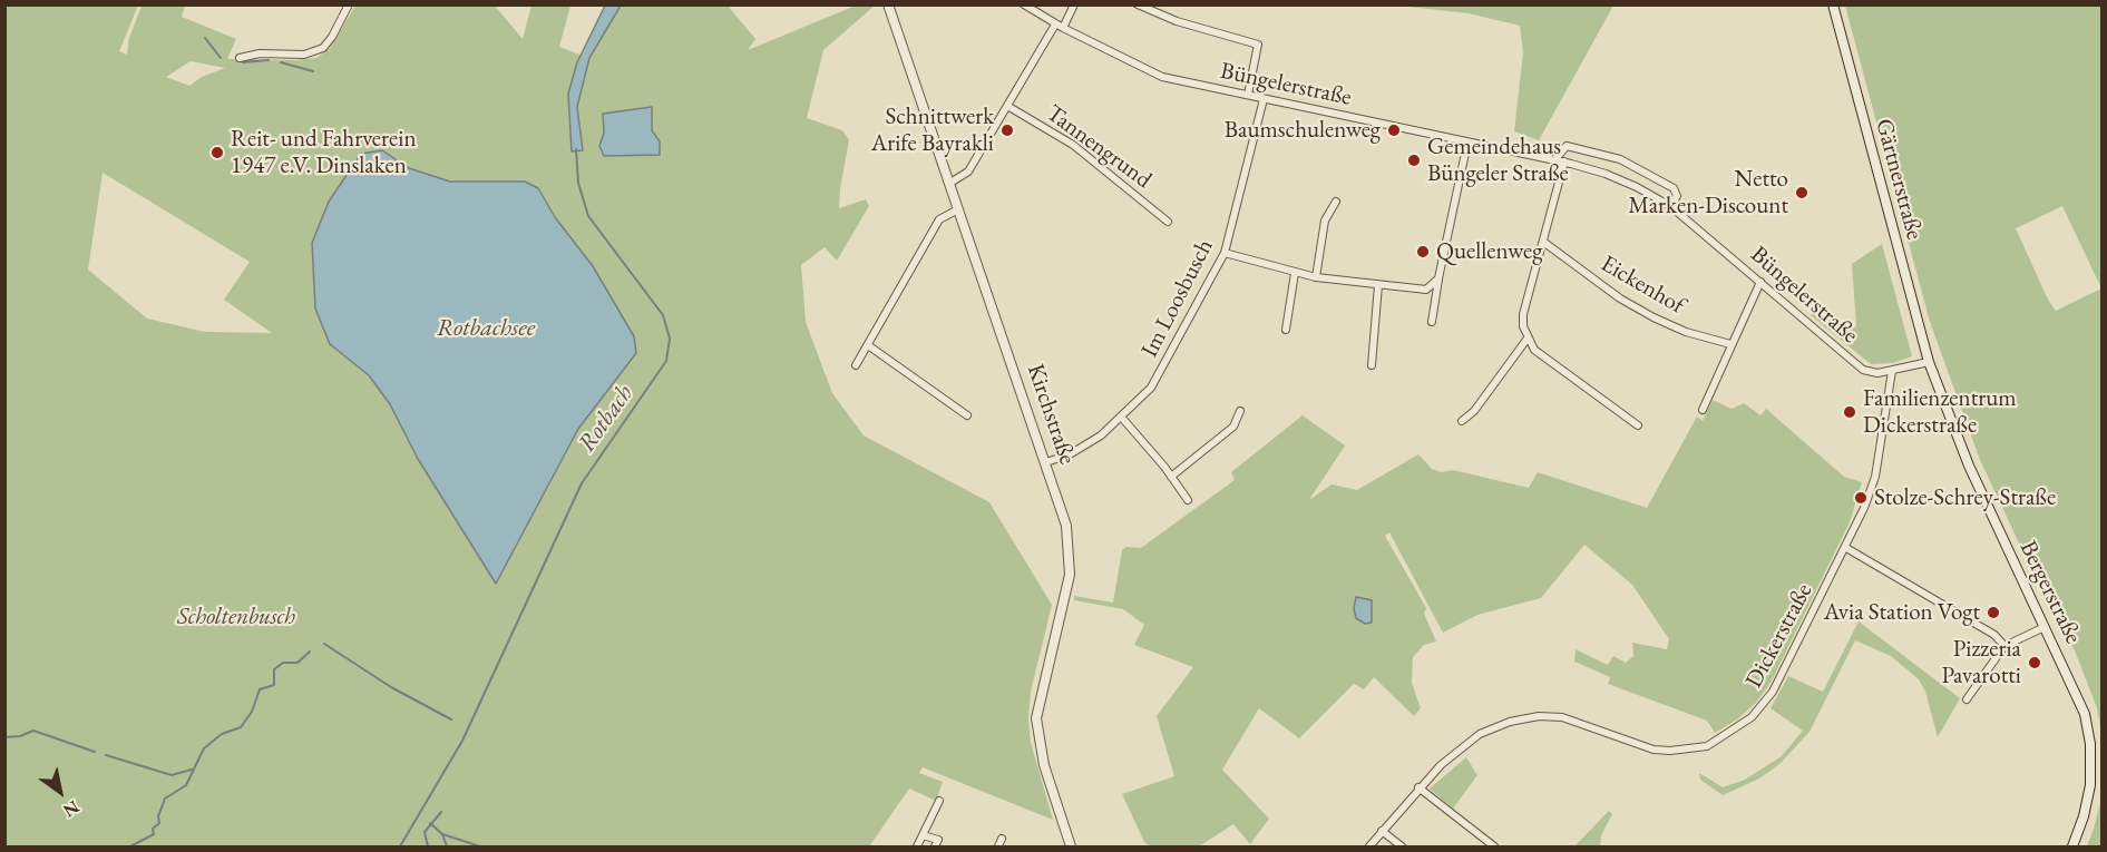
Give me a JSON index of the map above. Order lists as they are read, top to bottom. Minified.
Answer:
{"streets":{"main road":["Gärtnerstraße","Bergerstraße"],"street":["Büngelerstraße","Tannengrund","Eickenhof","Im Loosbusch","Kirchstraße","Dickerstraße"]},"crossings":[["Büngelerstraße","Gärtnerstraße"],["Büngelerstraße","Im Loosbusch"],["Büngelerstraße","Bergerstraße"],["Büngelerstraße","Dickerstraße"],["Gärtnerstraße","Bergerstraße"],["Im Loosbusch","Kirchstraße"]],"water":["Rotbachsee","Rotbach"],"parks":["Scholtenbusch"],"places":["Schnittwerk Arife Bayrakli","Baumschulenweg","Reit- und Fahrverein 1947 e.V. Dinslaken","Gemeindehaus Büngeler Straße","Netto Marken-Discount","Quellenweg","Familienzentrum Dickerstraße","Stolze-Schrey-Straße","Avia Station Vogt","Pizzeria Pavarotti"],"north":"bottom right"}
